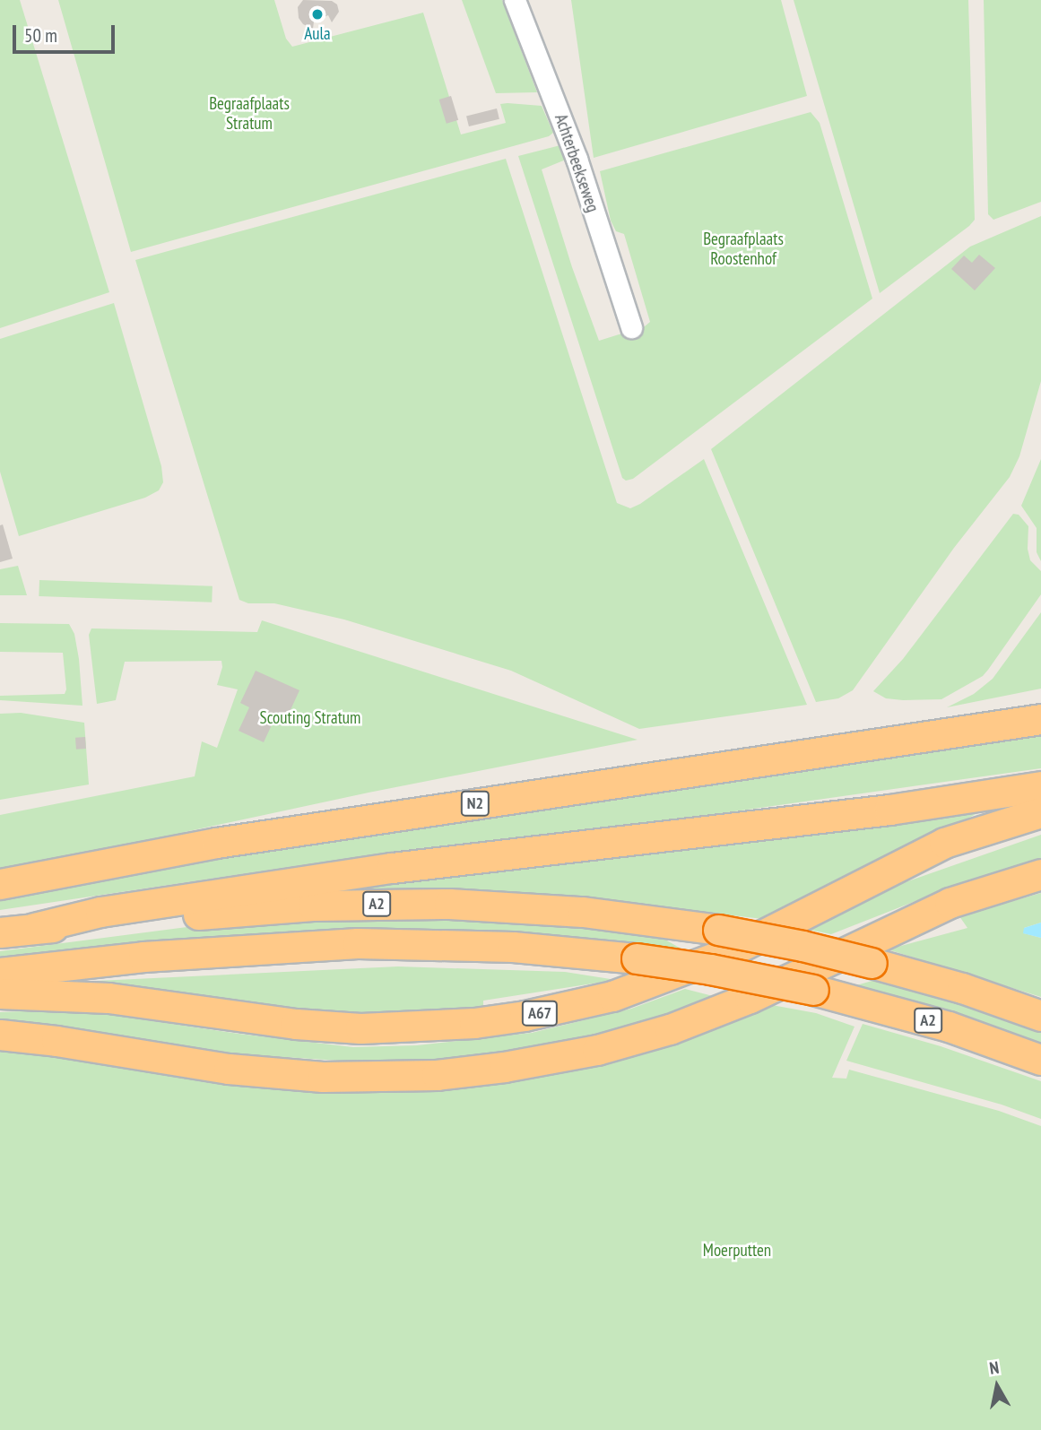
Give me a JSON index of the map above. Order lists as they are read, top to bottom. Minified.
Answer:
{"streets":{"highway":["N2","A2","A67"],"street":["Achterbeekseweg"]},"parks":["Begraafplaats Stratum","Begraafplaats Roostenhof","Scouting Stratum","Moerputten"],"places":["Aula"],"scale_bar":"50 m","north":"top"}
